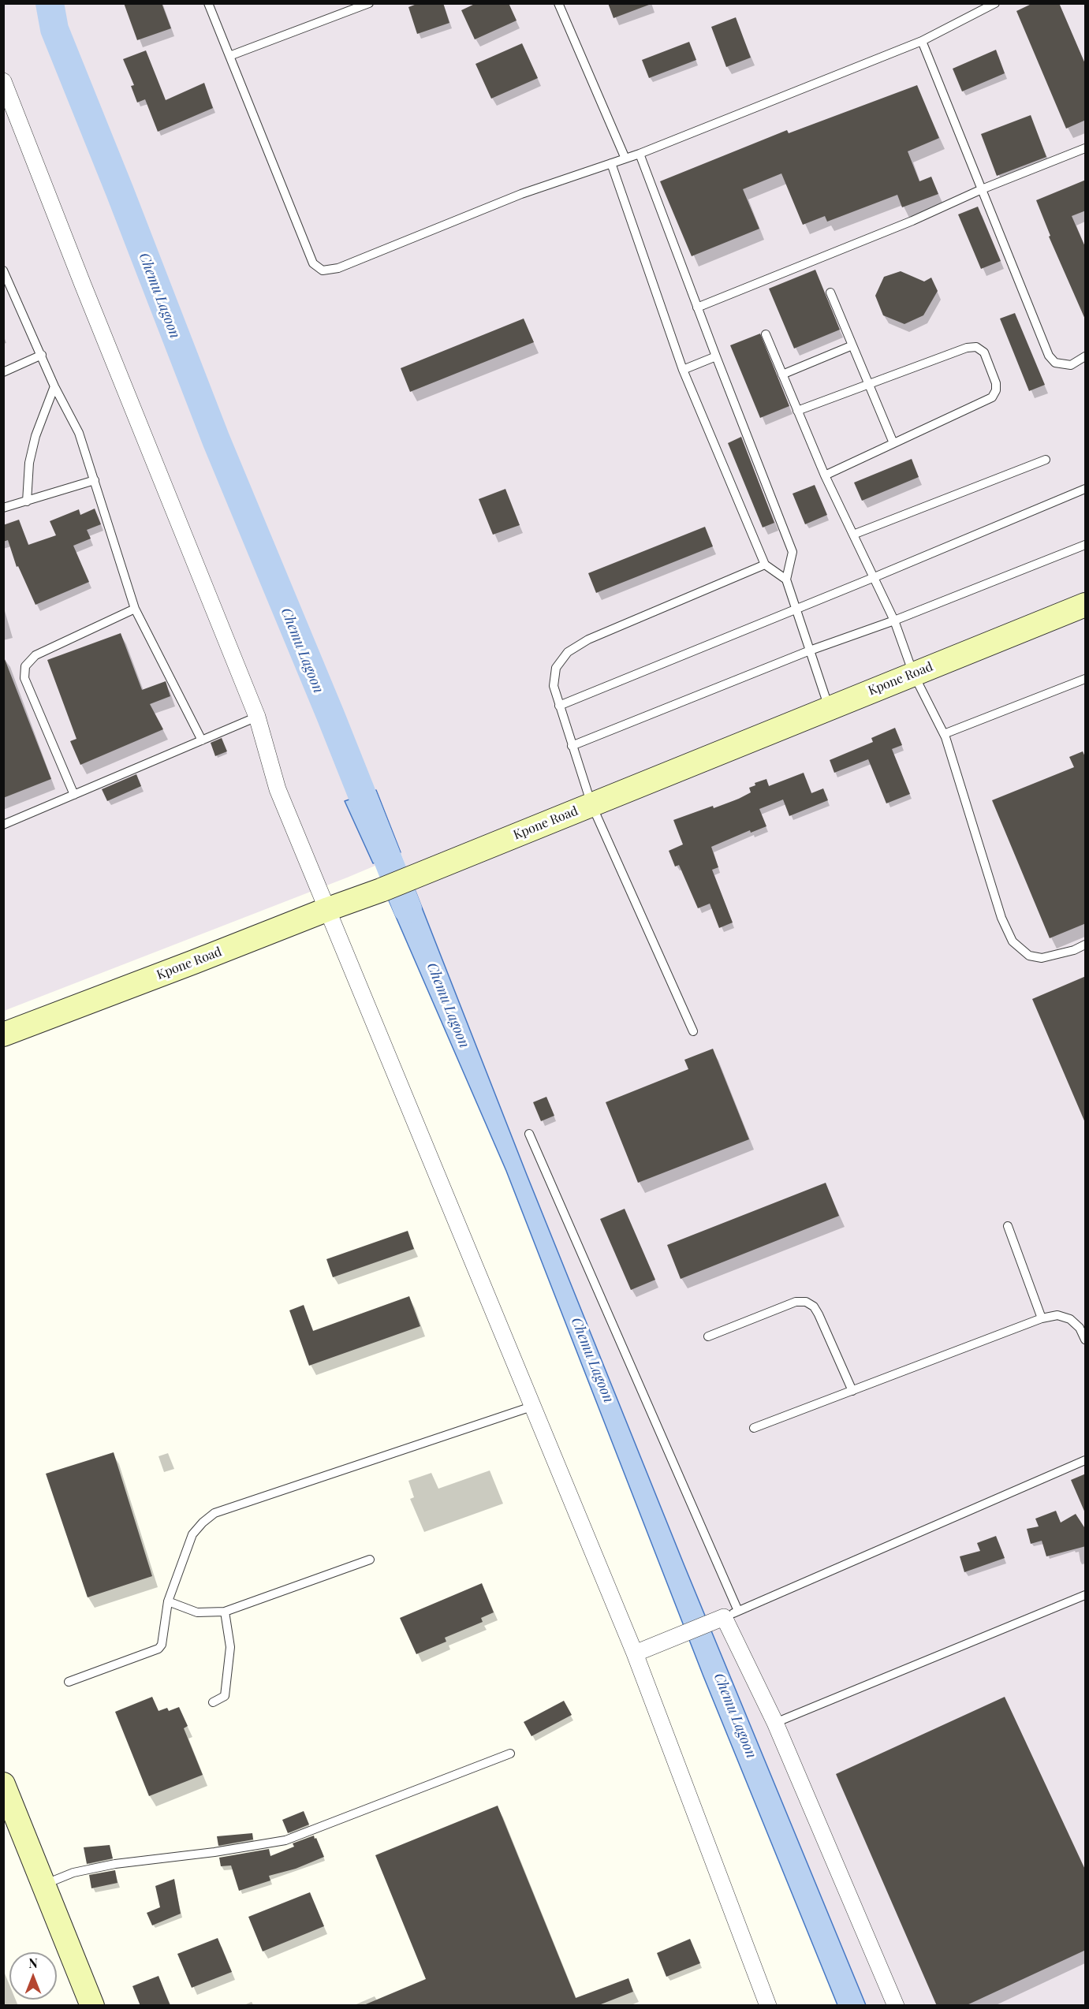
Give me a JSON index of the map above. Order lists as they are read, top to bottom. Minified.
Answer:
{"streets":{"main road":["Kpone Road"]},"water":["Chemu Lagoon"],"north":"top"}
